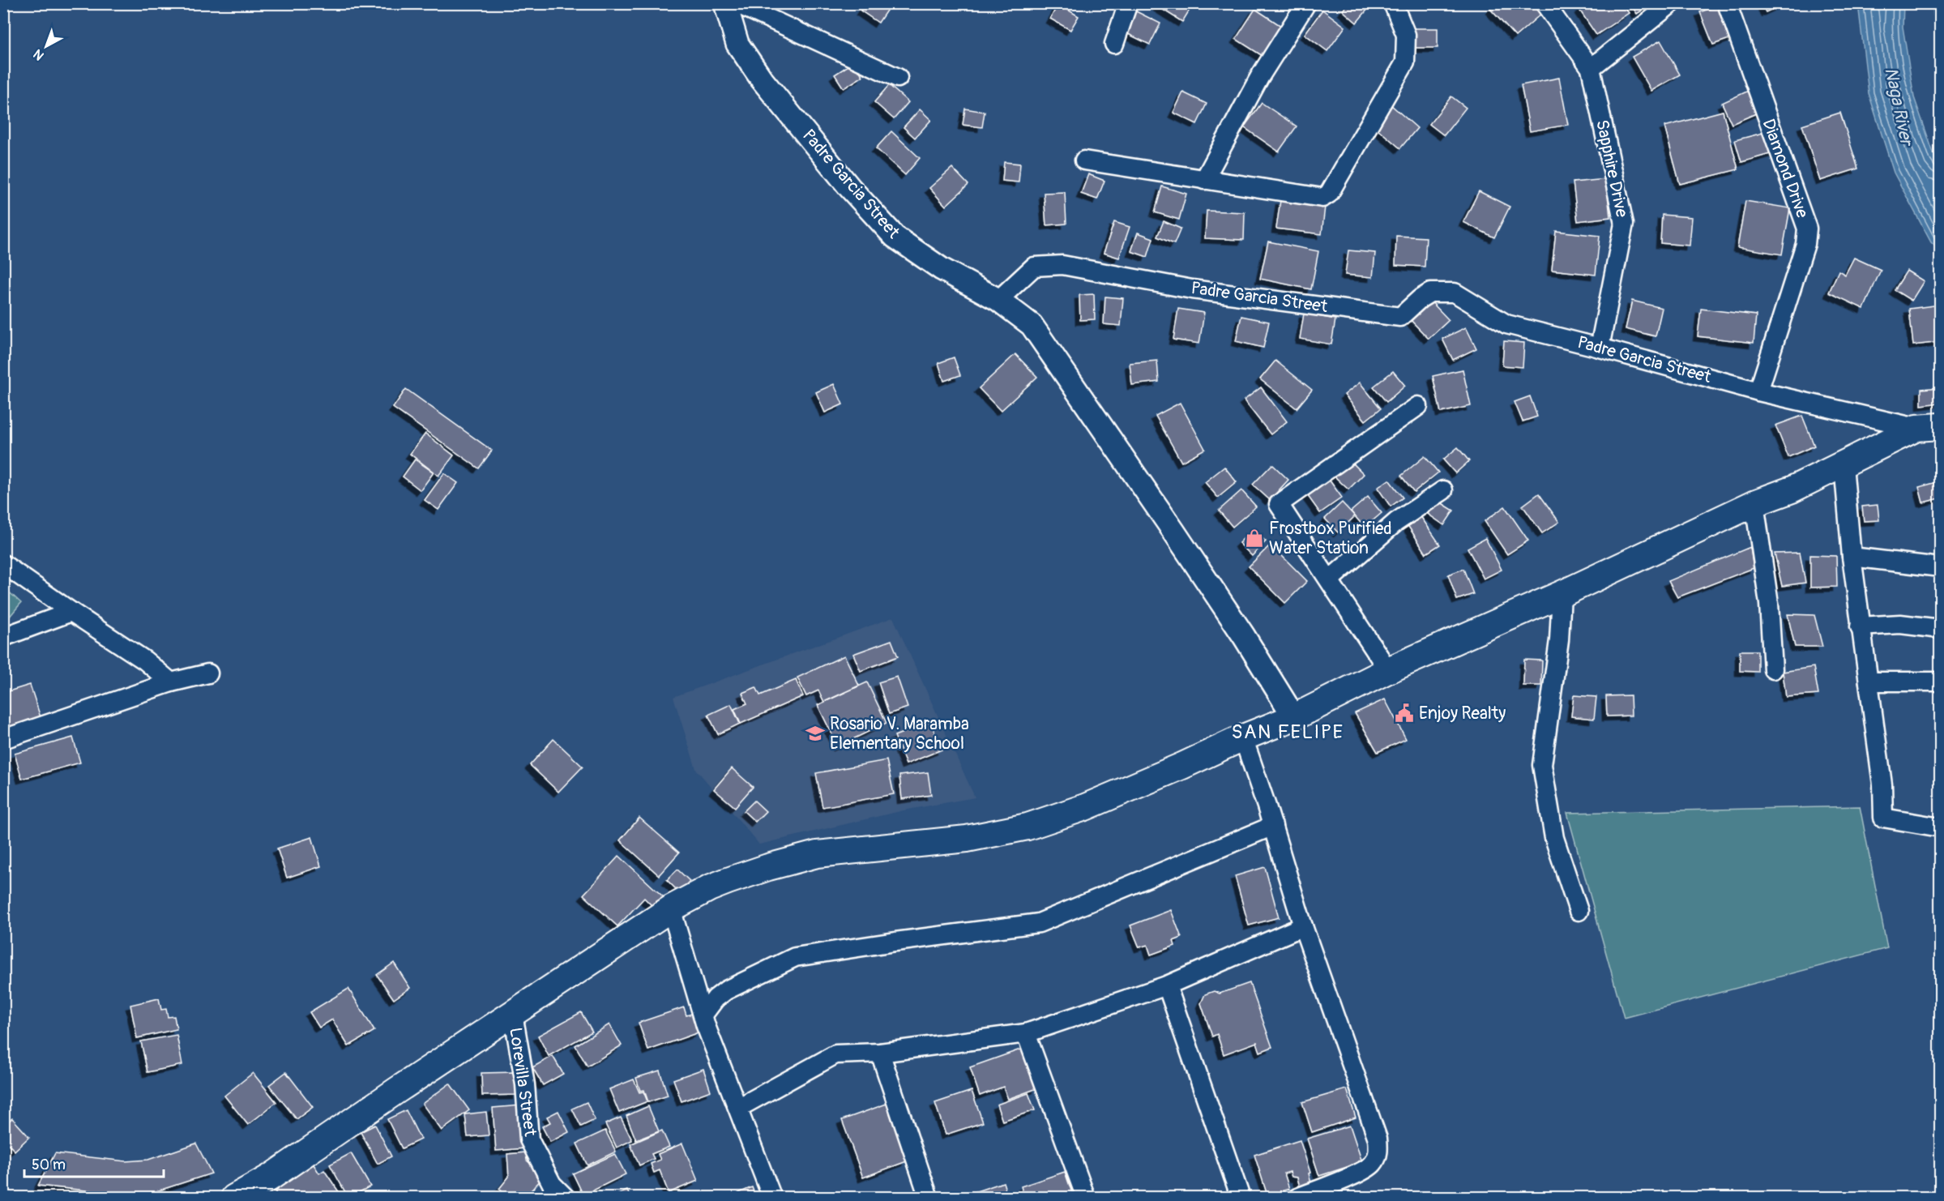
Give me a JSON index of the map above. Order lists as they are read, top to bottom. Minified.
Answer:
{"streets":{"street":["Sapphire Drive","Diamond Drive","Padre Garcia Street","Lorevilla Street"]},"crossings":[["Sapphire Drive","Padre Garcia Street"],["Diamond Drive","Padre Garcia Street"]],"districts":["SAN FELIPE"],"water":["Naga River"],"places":{"shop":["Frostbox Purified Water Station"],"public building":["Enjoy Realty"],"school or university":["Rosario V. Maramba Elementary School"]},"scale_bar":"50 m","north":"bottom left"}
